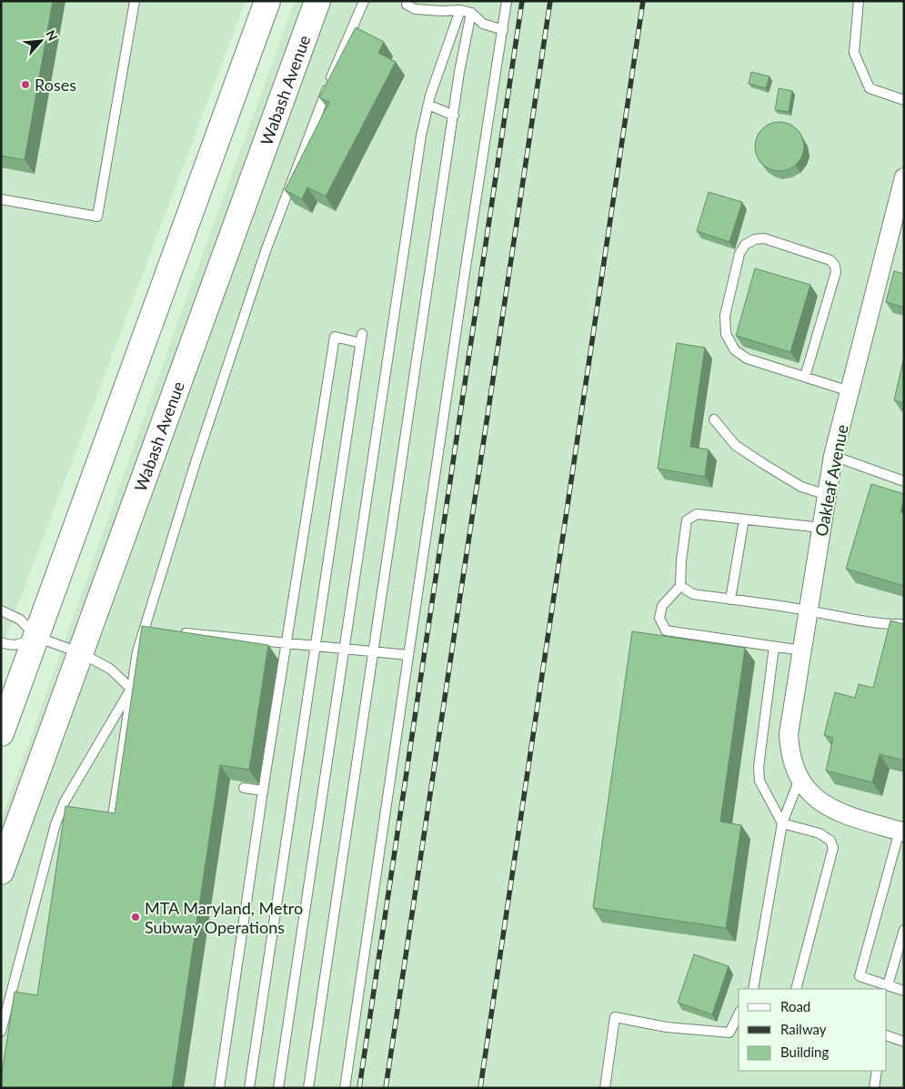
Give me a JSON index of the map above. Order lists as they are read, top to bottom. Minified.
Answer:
{"streets":{"main road":["Wabash Avenue"],"street":["Oakleaf Avenue"]},"places":["Roses","MTA Maryland, Metro Subway Operations"],"legend":["Road","Railway","Building"],"north":"top right"}
